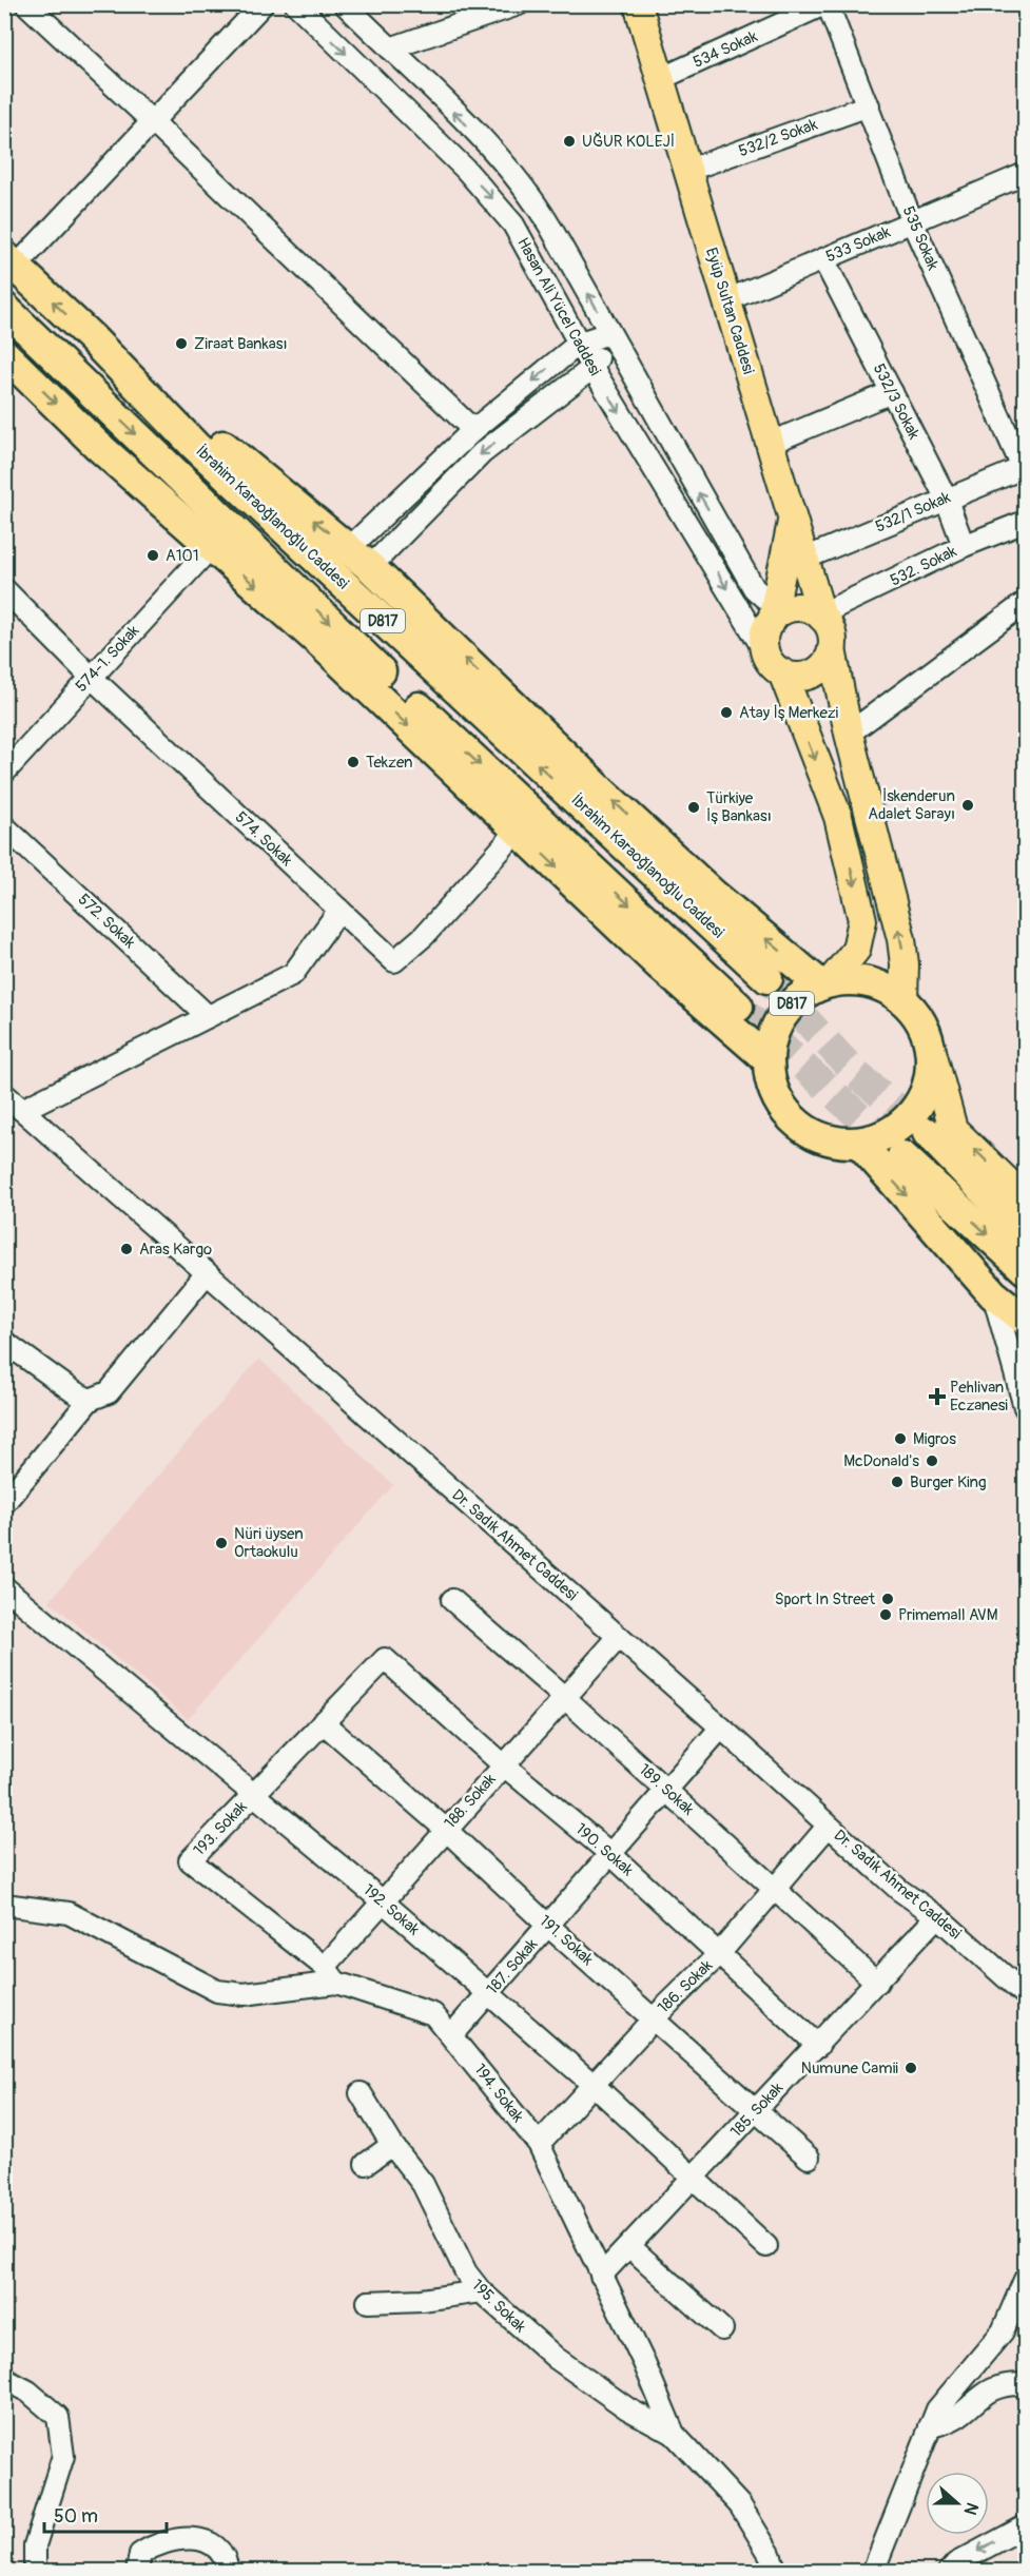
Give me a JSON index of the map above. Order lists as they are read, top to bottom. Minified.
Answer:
{"streets":{"highway":["İbrahim Karaoğlanoğlu Caddesi","D817"],"main road":["Eyüp Sultan Caddesi"],"street":["534 Sokak","532/2 Sokak","535 Sokak","533 Sokak","Hasan Ali Yücel Caddesi","532/3 Sokak","532/1 Sokak","532. Sokak","574-1. Sokak","574. Sokak","572. Sokak","Dr. Sadık Ahmet Caddesi","189. Sokak","188. Sokak","193. Sokak","190. Sokak","192. Sokak","191. Sokak","187. Sokak","186. Sokak","194. Sokak","185. Sokak","195. Sokak"]},"crossings":[["534 Sokak","535 Sokak"],["534 Sokak","Eyüp Sultan Caddesi"],["532/2 Sokak","535 Sokak"],["532/2 Sokak","Eyüp Sultan Caddesi"],["535 Sokak","533 Sokak"],["535 Sokak","532/1 Sokak"],["533 Sokak","Eyüp Sultan Caddesi"],["533 Sokak","532/3 Sokak"],["Hasan Ali Yücel Caddesi","Eyüp Sultan Caddesi"],["Hasan Ali Yücel Caddesi","532. Sokak"],["Eyüp Sultan Caddesi","532/1 Sokak"],["Eyüp Sultan Caddesi","532. Sokak"],["532/3 Sokak","532/1 Sokak"],["532/3 Sokak","532. Sokak"],["574-1. Sokak","574. Sokak"],["Dr. Sadık Ahmet Caddesi","188. Sokak"],["Dr. Sadık Ahmet Caddesi","187. Sokak"],["Dr. Sadık Ahmet Caddesi","186. Sokak"],["Dr. Sadık Ahmet Caddesi","185. Sokak"],["189. Sokak","188. Sokak"],["189. Sokak","187. Sokak"],["189. Sokak","186. Sokak"],["189. Sokak","185. Sokak"],["188. Sokak","193. Sokak"],["188. Sokak","190. Sokak"],["188. Sokak","192. Sokak"],["188. Sokak","191. Sokak"],["188. Sokak","194. Sokak"],["193. Sokak","190. Sokak"],["193. Sokak","192. Sokak"],["193. Sokak","191. Sokak"],["193. Sokak","194. Sokak"],["190. Sokak","187. Sokak"],["190. Sokak","186. Sokak"],["190. Sokak","185. Sokak"],["192. Sokak","187. Sokak"],["192. Sokak","186. Sokak"],["192. Sokak","185. Sokak"],["191. Sokak","187. Sokak"],["191. Sokak","186. Sokak"],["191. Sokak","185. Sokak"],["187. Sokak","194. Sokak"],["186. Sokak","194. Sokak"],["194. Sokak","185. Sokak"],["194. Sokak","195. Sokak"]],"places":{"other":["UĞUR KOLEJİ","Ziraat Bankası","A101","Atay İş Merkezi","Tekzen","İskenderun Adalet Sarayı","Türkiye İş Bankası","Aras Kargo","Migros","McDonald's","Burger King","Nüri üysen Ortaokulu","Sport In Street","Primemall AVM","Numune Camii"],"health":["Pehlivan Eczanesi"]},"scale_bar":"50 m","north":"right"}
